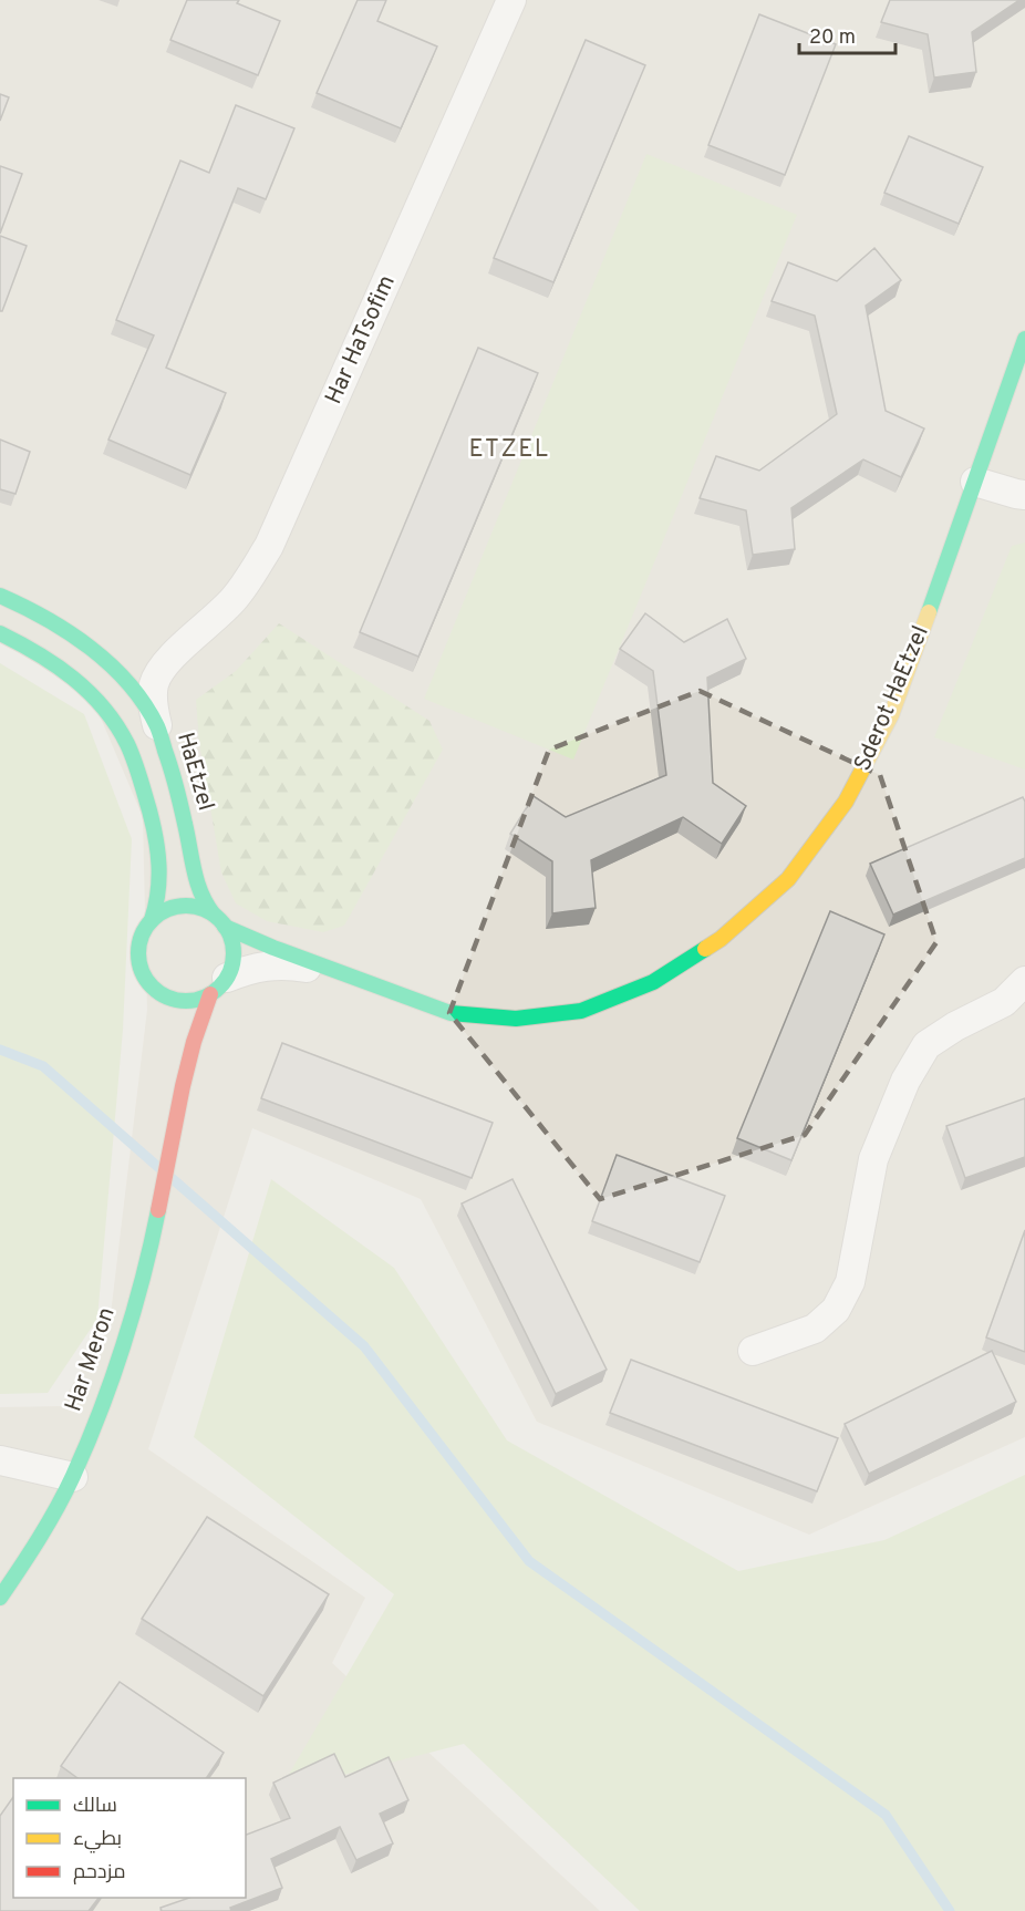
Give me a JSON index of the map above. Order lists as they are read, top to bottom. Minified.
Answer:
{"streets":{"street":["Har HaTsofim","Sderot HaEtzel","HaEtzel","Har Meron"]},"crossings":[["Har HaTsofim","HaEtzel"],["Sderot HaEtzel","HaEtzel"],["Sderot HaEtzel","Har Meron"],["HaEtzel","Har Meron"]],"districts":["ETZEL"],"legend":["سالك","بطيء","مزدحم"],"scale_bar":"20 m"}
